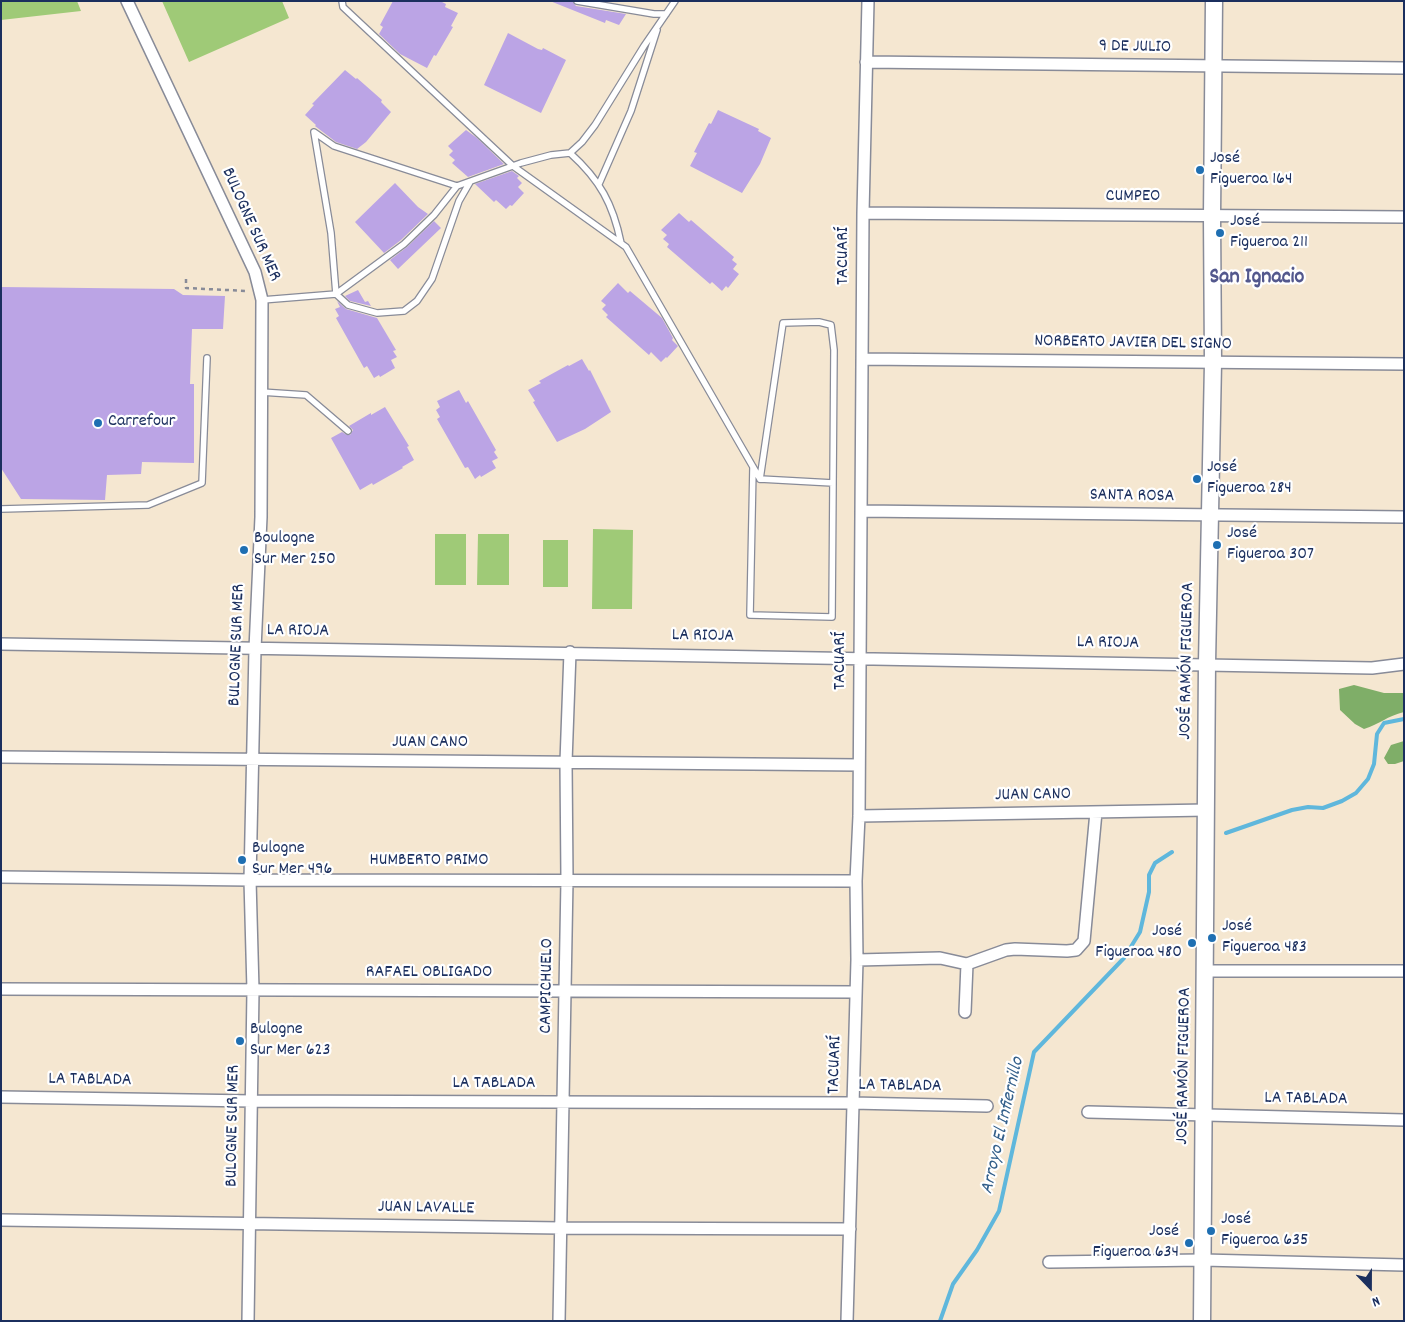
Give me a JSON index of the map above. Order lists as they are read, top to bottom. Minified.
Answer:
{"streets":{"main road":["JOSÉ RAMÓN FIGUEROA"],"street":["9 DE JULIO","CUMPEO","BULOGNE SUR MER","TACUARÍ","NORBERTO JAVIER DEL SIGNO","SANTA ROSA","LA RIOJA","JUAN CANO","HUMBERTO PRIMO","RAFAEL OBLIGADO","CAMPICHUELO","LA TABLADA","JUAN LAVALLE"]},"crossings":[["9 DE JULIO","TACUARÍ"],["9 DE JULIO","JOSÉ RAMÓN FIGUEROA"],["CUMPEO","TACUARÍ"],["CUMPEO","JOSÉ RAMÓN FIGUEROA"],["BULOGNE SUR MER","LA RIOJA"],["BULOGNE SUR MER","JUAN CANO"],["BULOGNE SUR MER","HUMBERTO PRIMO"],["BULOGNE SUR MER","RAFAEL OBLIGADO"],["BULOGNE SUR MER","LA TABLADA"],["BULOGNE SUR MER","JUAN LAVALLE"],["TACUARÍ","NORBERTO JAVIER DEL SIGNO"],["TACUARÍ","SANTA ROSA"],["TACUARÍ","LA RIOJA"],["TACUARÍ","JUAN CANO"],["TACUARÍ","HUMBERTO PRIMO"],["TACUARÍ","RAFAEL OBLIGADO"],["TACUARÍ","LA TABLADA"],["TACUARÍ","JUAN LAVALLE"],["NORBERTO JAVIER DEL SIGNO","JOSÉ RAMÓN FIGUEROA"],["SANTA ROSA","JOSÉ RAMÓN FIGUEROA"],["LA RIOJA","JOSÉ RAMÓN FIGUEROA"],["LA RIOJA","CAMPICHUELO"],["JOSÉ RAMÓN FIGUEROA","JUAN CANO"],["JOSÉ RAMÓN FIGUEROA","LA TABLADA"],["JUAN CANO","CAMPICHUELO"],["HUMBERTO PRIMO","CAMPICHUELO"],["RAFAEL OBLIGADO","CAMPICHUELO"],["CAMPICHUELO","LA TABLADA"],["CAMPICHUELO","JUAN LAVALLE"]],"districts":["San Ignacio"],"water":["Arroyo El Infiernillo"],"places":["José Figueroa 164","José Figueroa 211","Carrefour","José Figueroa 284","José Figueroa 307","Boulogne Sur Mer 250","Bulogne Sur Mer 496","José Figueroa 483","José Figueroa 480","Bulogne Sur Mer 623","José Figueroa 635","José Figueroa 634"],"north":"bottom"}
